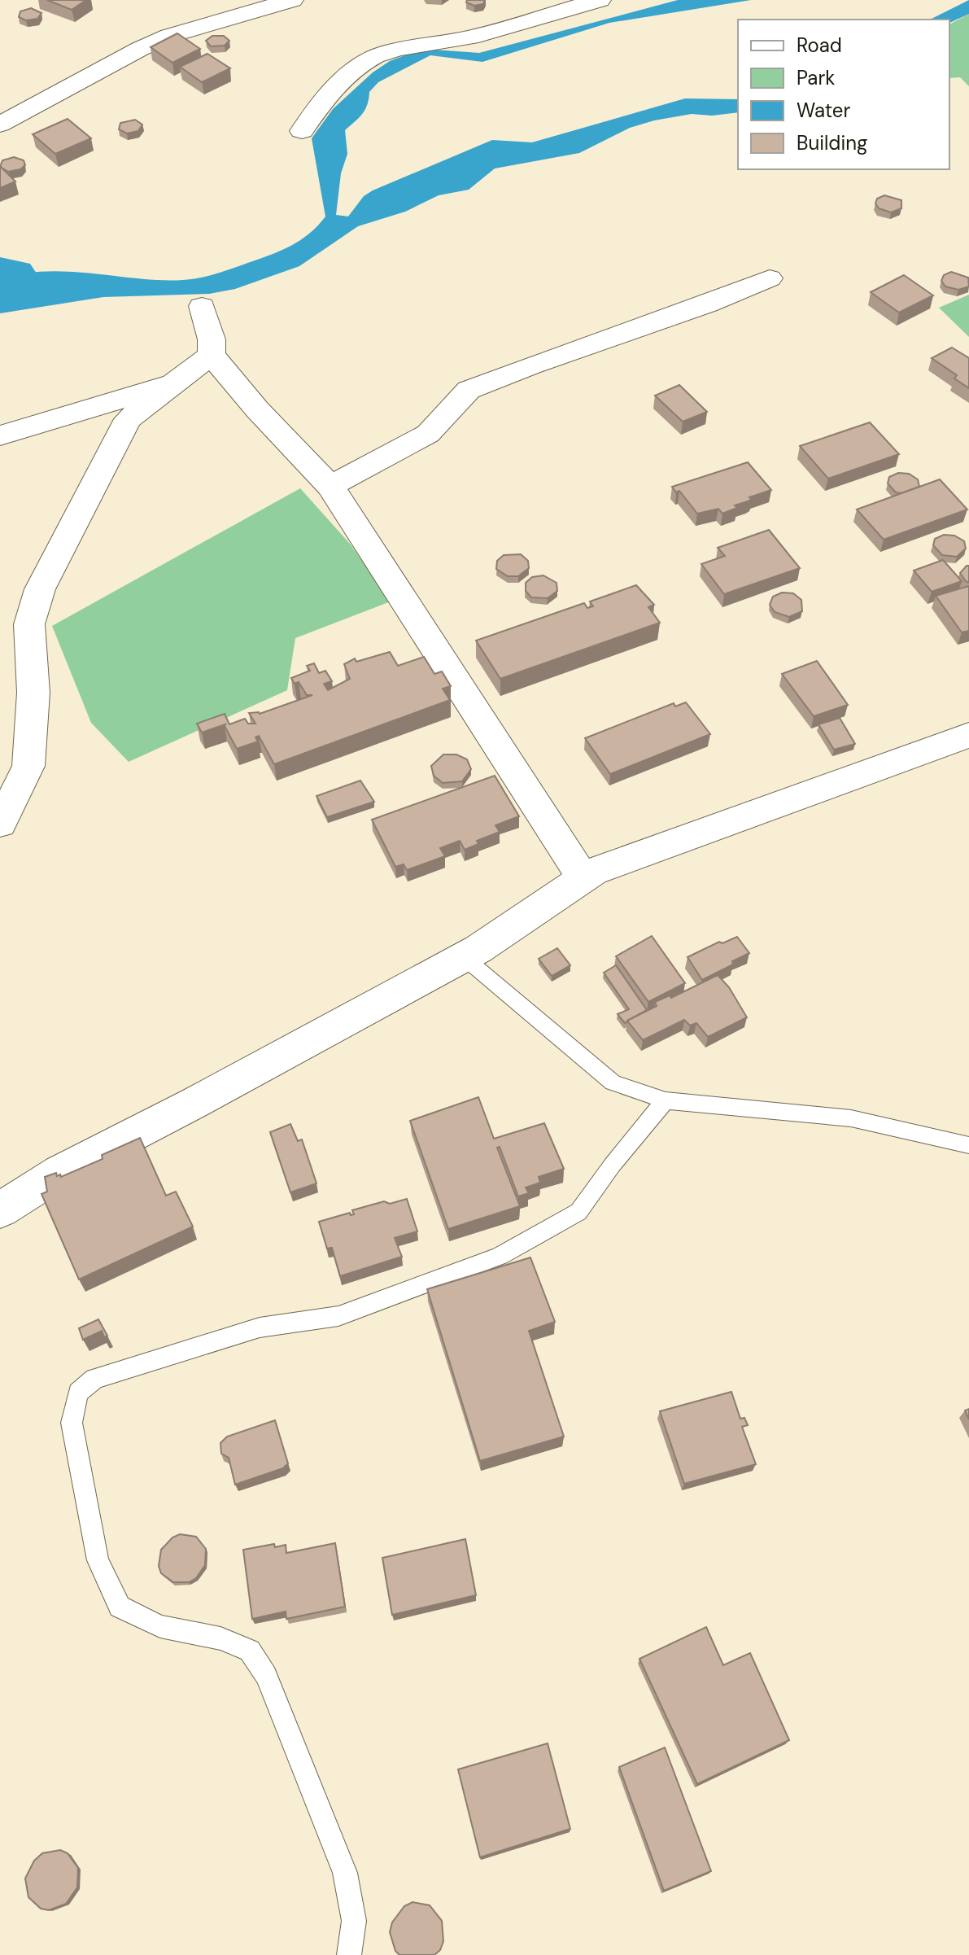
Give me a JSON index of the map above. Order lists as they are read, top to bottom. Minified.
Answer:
{"legend":["Road","Park","Water","Building"]}
